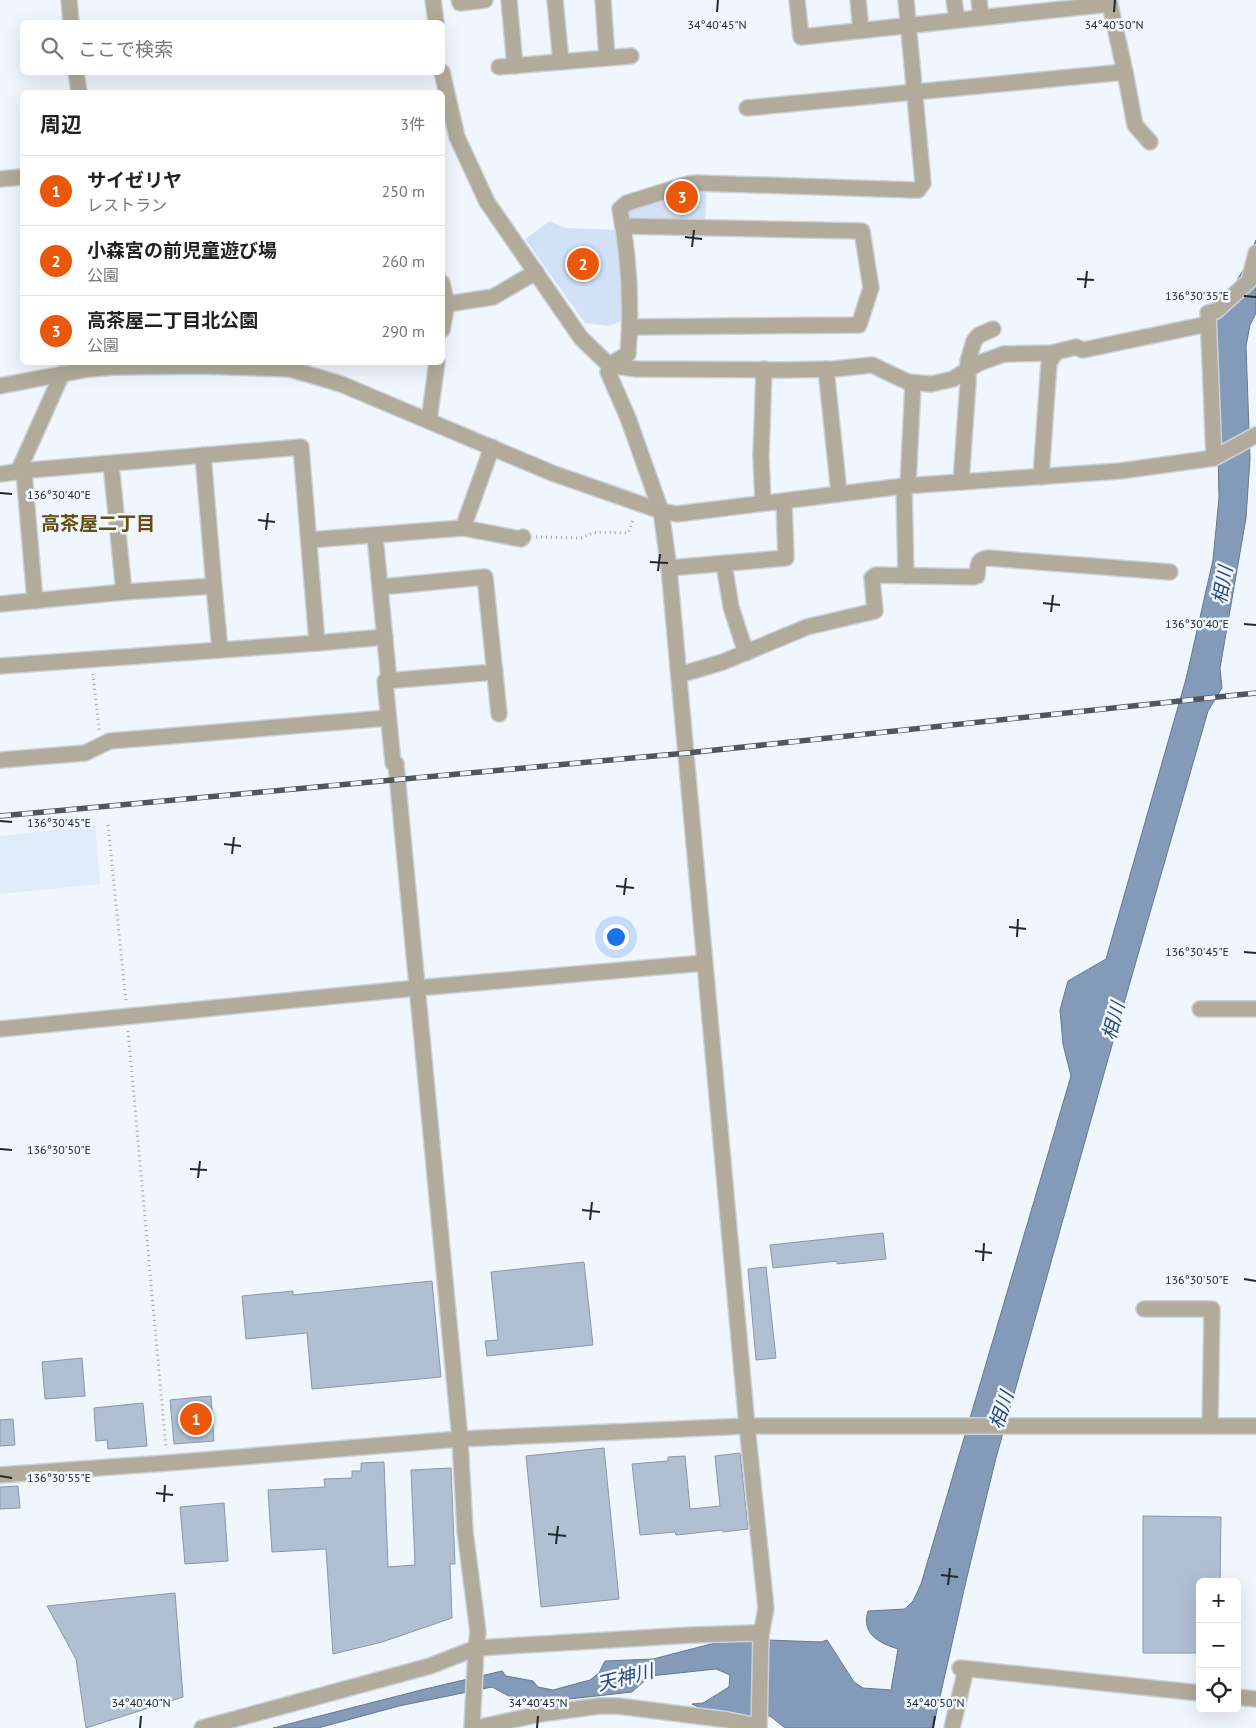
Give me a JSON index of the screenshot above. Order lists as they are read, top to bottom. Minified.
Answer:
{"districts":["高茶屋二丁目"],"water":["相川","天神川"],"page":{"search":"ここで検索","heading":["周辺","3件"],"list":[{"mark":"1","name":"サイゼリヤ","note":"レストラン","value":"250 m"},{"mark":"2","name":"小森宮の前児童遊び場","note":"公園","value":"260 m"},{"mark":"3","name":"高茶屋二丁目北公園","note":"公園","value":"290 m"}],"pins":["3","2","1"],"map_buttons":["+","−"]},"coordinates":["34°40'45\"N","34°40'50\"N","136°30'35\"E","136°30'40\"E","136°30'45\"E","136°30'50\"E","136°30'55\"E","34°40'40\"N"]}
